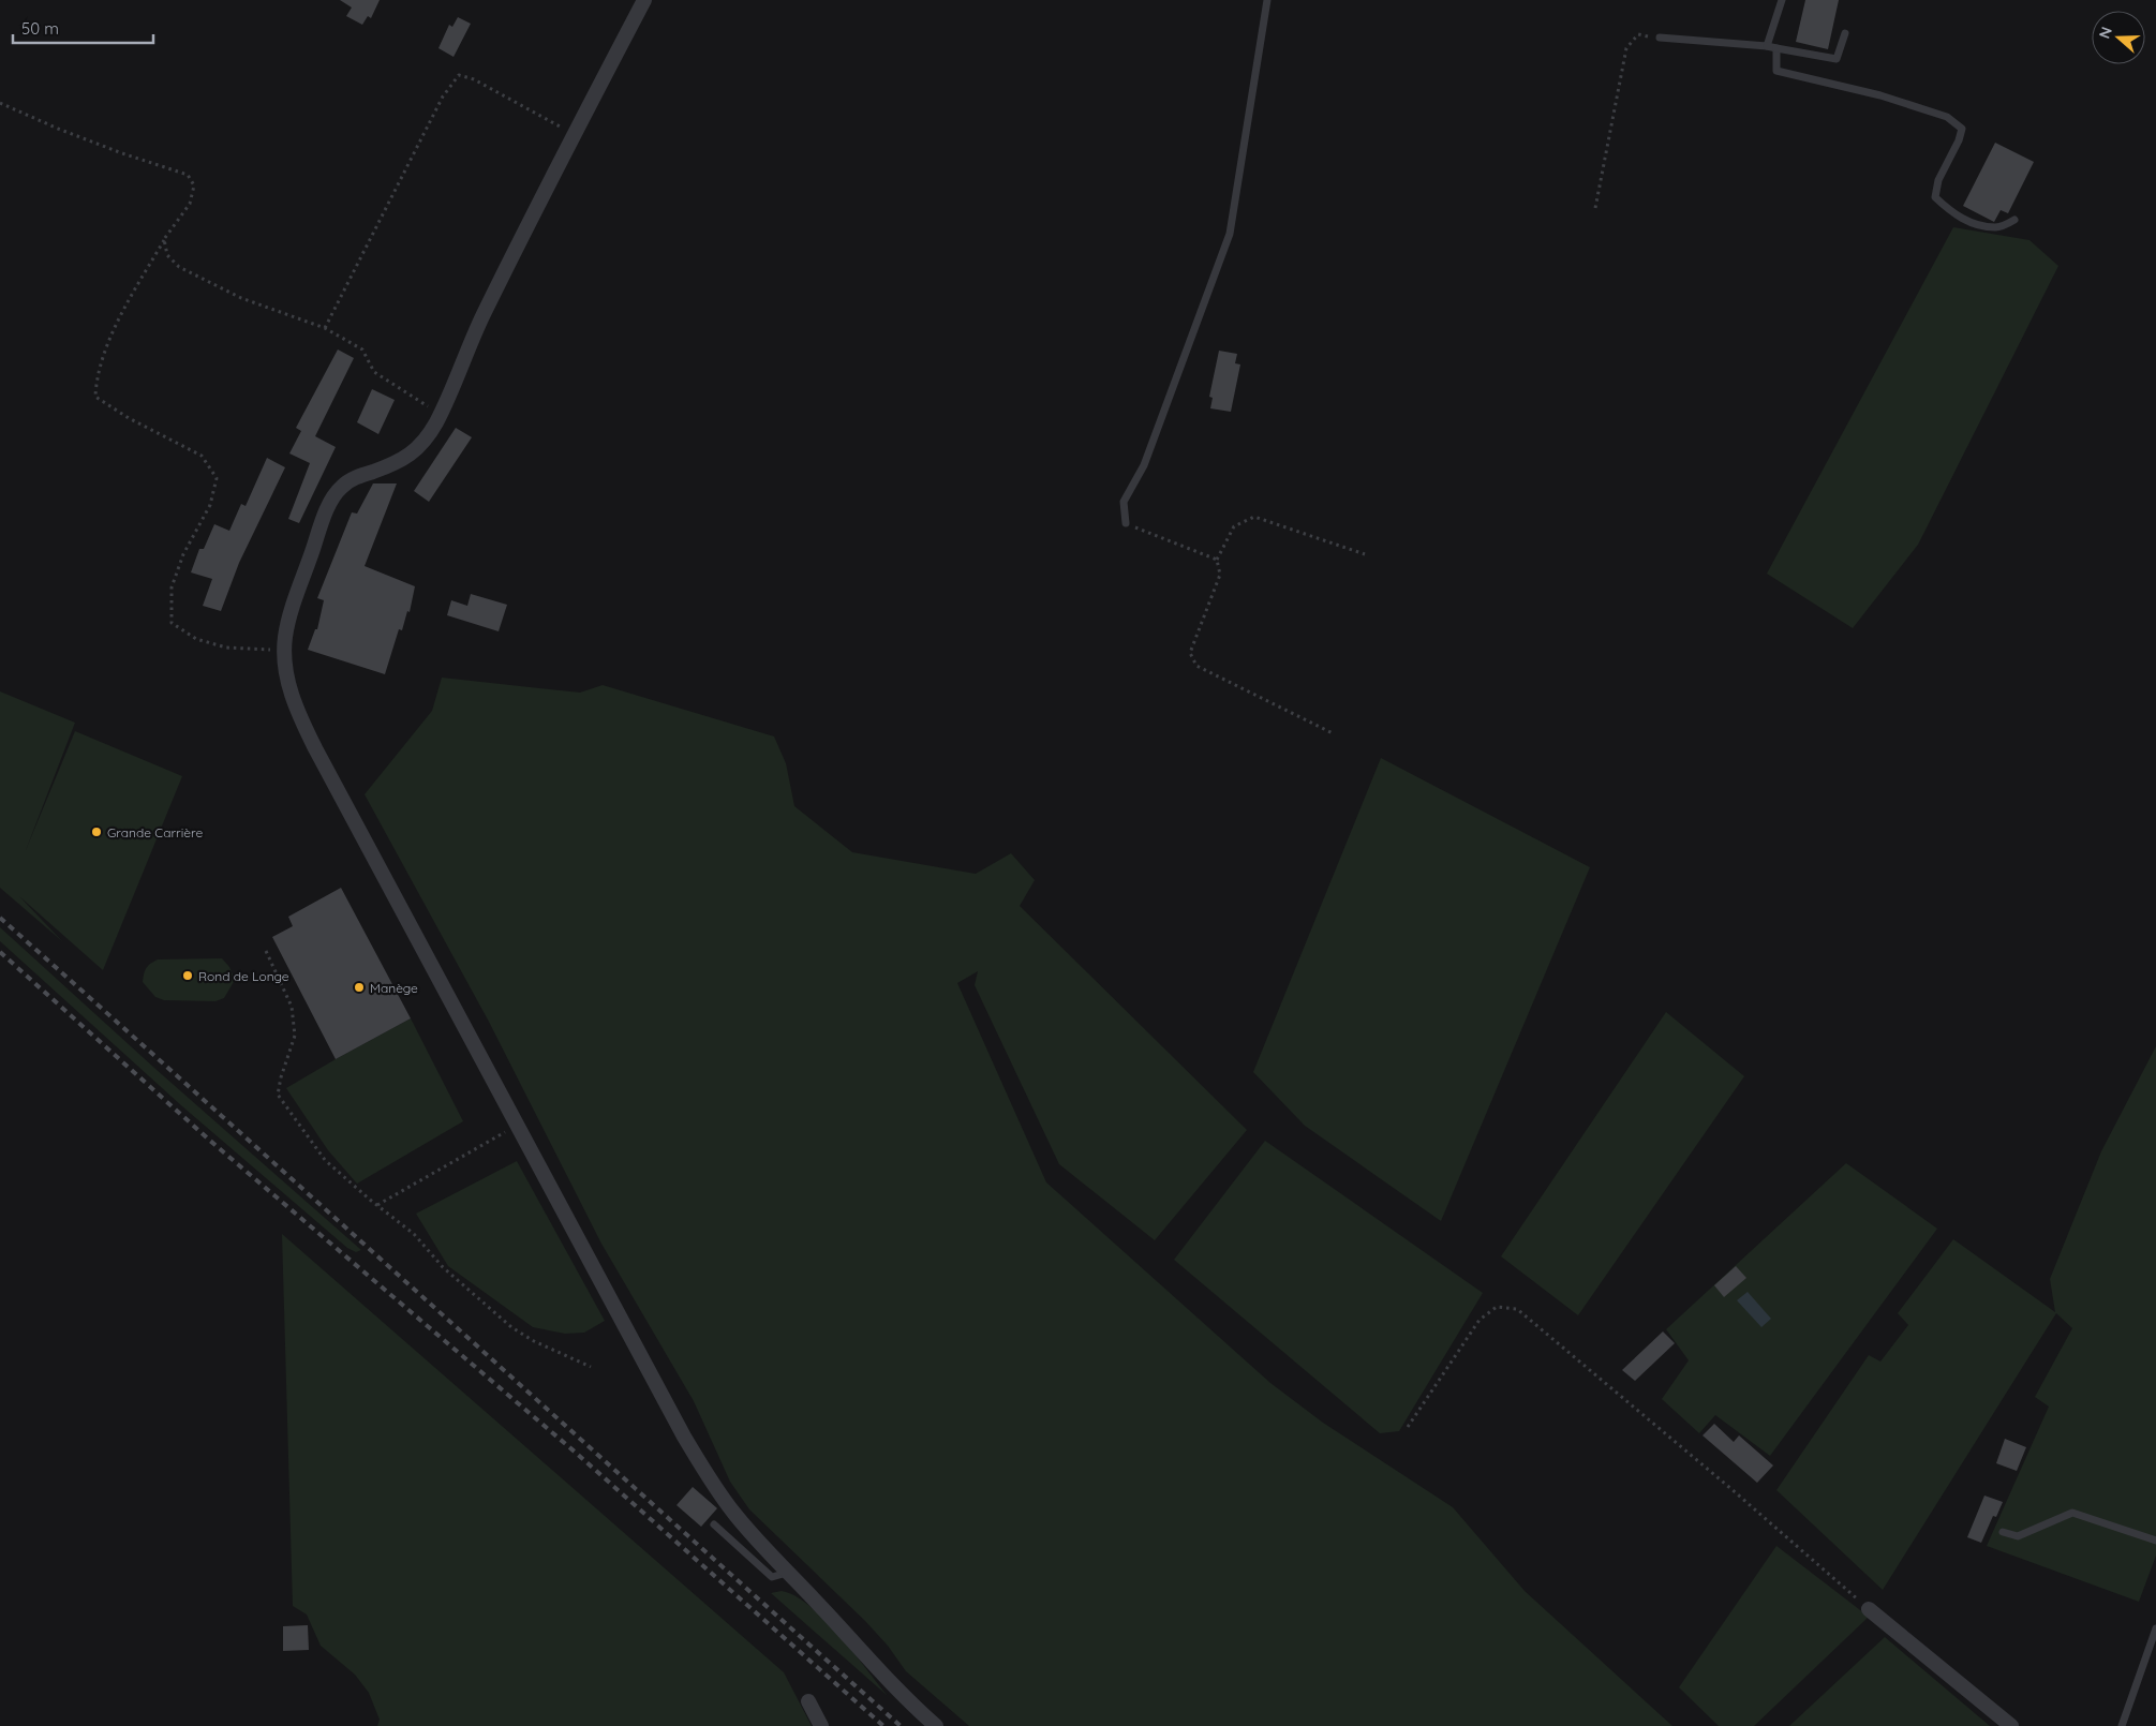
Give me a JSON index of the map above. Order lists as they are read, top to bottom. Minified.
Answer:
{"places":["Grande Carrière","Rond de Longe","Manège"],"scale_bar":"50 m","north":"left"}
